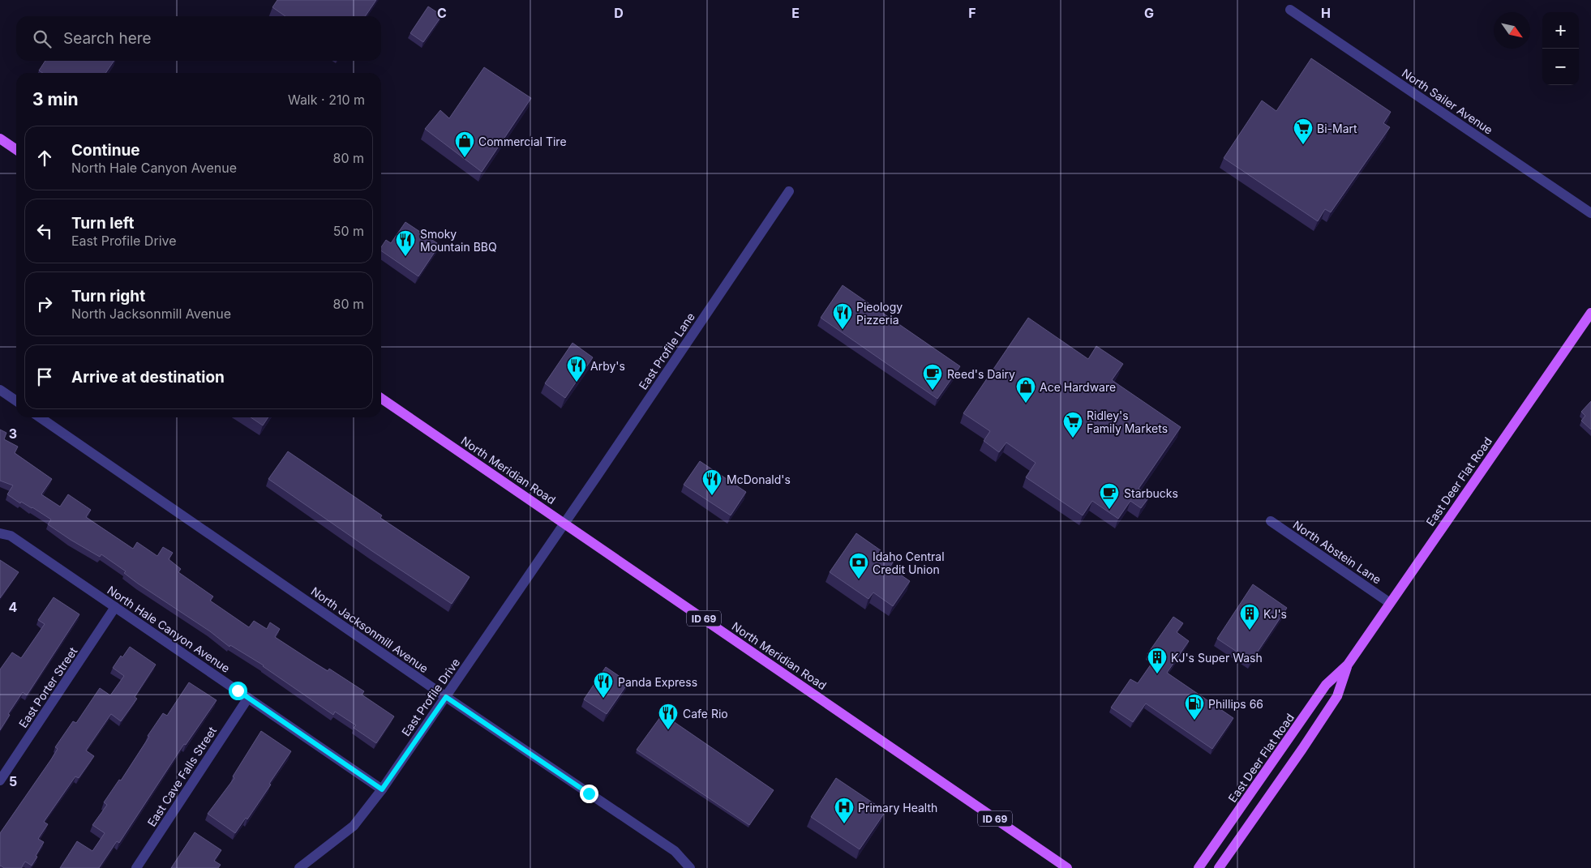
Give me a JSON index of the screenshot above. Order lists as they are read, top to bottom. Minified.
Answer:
{"streets":{"main road":["North Meridian Road","East Deer Flat Road","ID 69"],"street":["North Sailer Avenue","East Profile Lane","North Abstein Lane","North Hale Canyon Avenue","North Jacksonmill Avenue","East Porter Street","East Profile Drive","East Cave Falls Street"]},"crossings":[["East Profile Lane","North Meridian Road"],["East Profile Lane","East Profile Drive"],["North Meridian Road","East Profile Drive"],["East Deer Flat Road","North Abstein Lane"],["North Hale Canyon Avenue","East Porter Street"],["North Hale Canyon Avenue","East Profile Drive"],["North Hale Canyon Avenue","East Cave Falls Street"],["North Jacksonmill Avenue","East Profile Drive"]],"places":{"supermarket":["Bi-Mart","Ridley's Family Markets"],"shop":["Commercial Tire","Ace Hardware"],"restaurant":["Smoky Mountain BBQ","Pieology Pizzeria","Arby's","McDonald's","Panda Express","Cafe Rio"],"cafe":["Reed's Dairy","Starbucks"],"bank":["Idaho Central Credit Union"],"building":["KJ's","KJ's Super Wash"],"fuel station":["Phillips 66"],"hospital":["Primary Health"]},"north":"bottom right","page":{"map_buttons":["+","−"],"search":"Search here","heading":["3 min","Walk · 210 m"],"list":[["Continue","North Hale Canyon Avenue","80 m"],["Turn left","East Profile Drive","50 m"],["Turn right","North Jacksonmill Avenue","80 m"],"Arrive at destination"]},"grid":{"columns":["C","D","E","F","G","H"],"rows":["3","4","5"]}}
